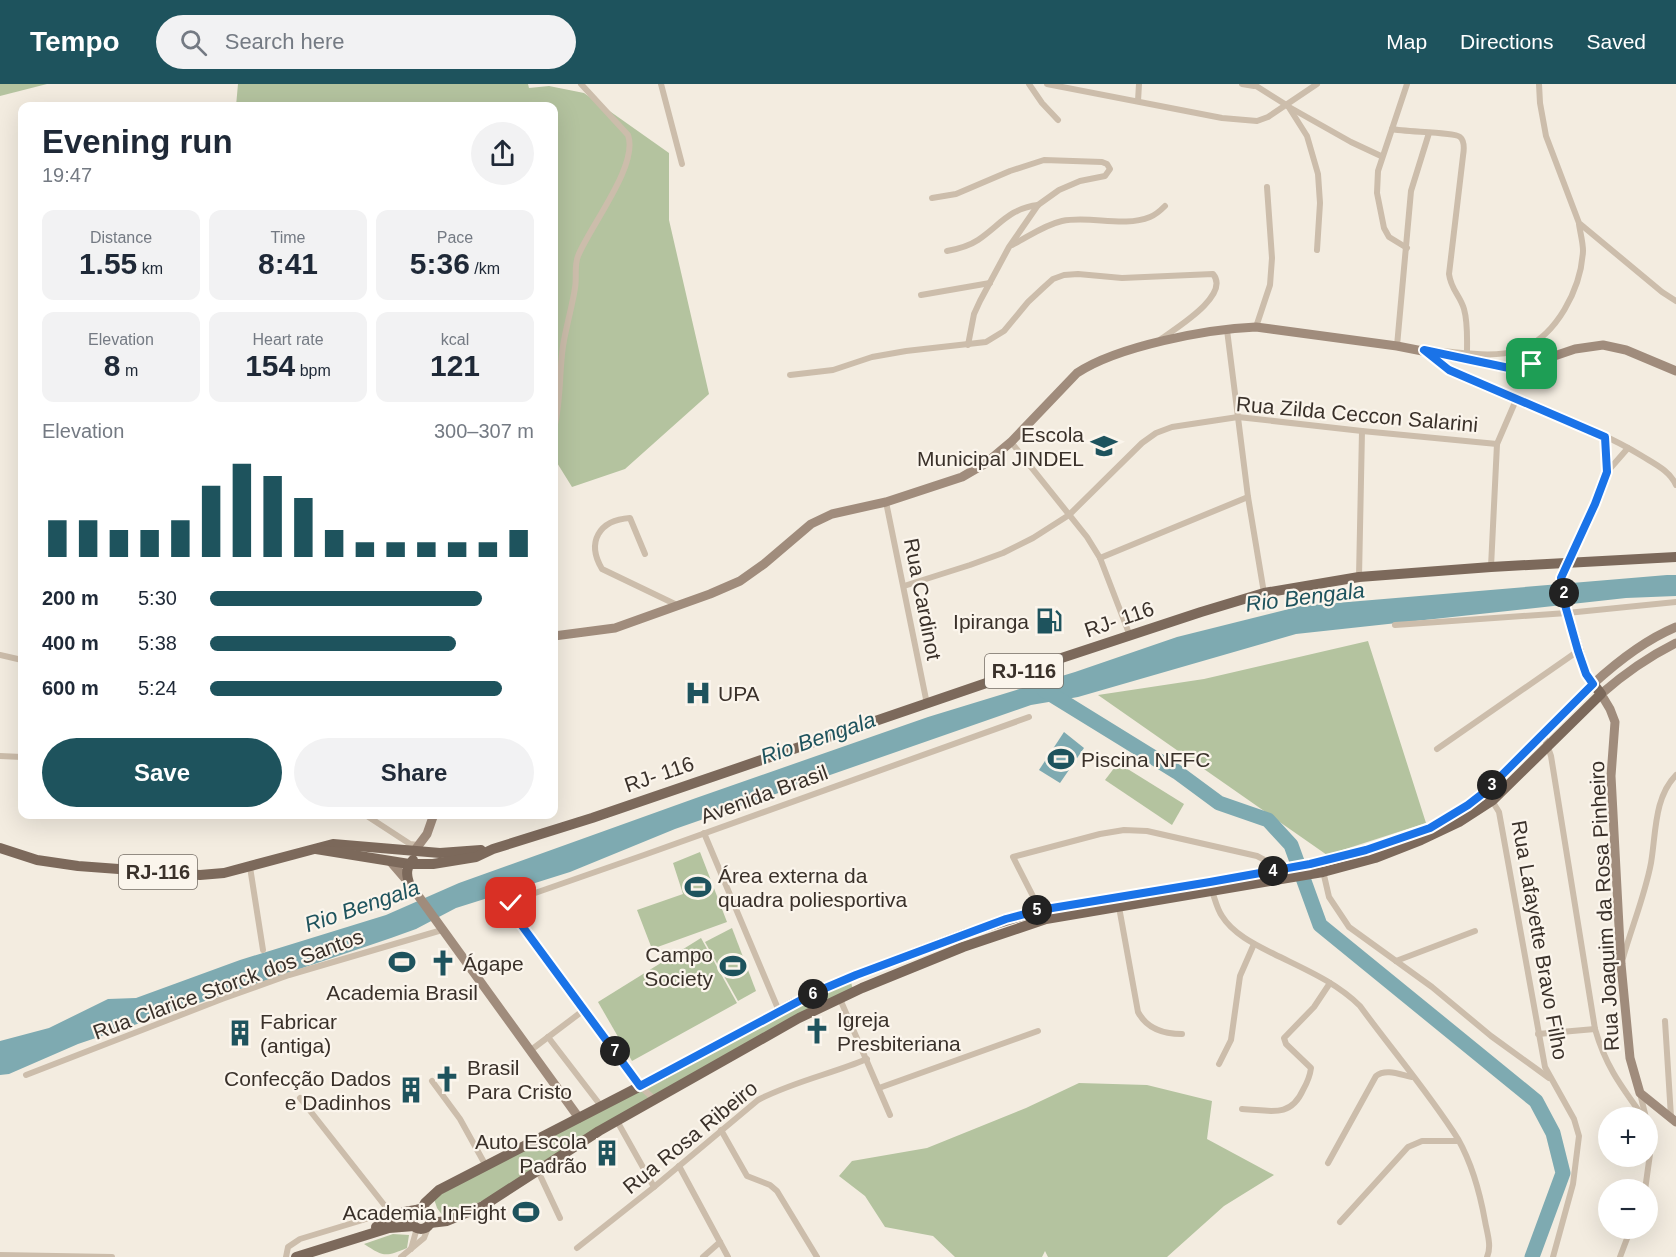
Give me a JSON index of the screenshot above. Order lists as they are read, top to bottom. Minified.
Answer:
{"streets":{"main road":["RJ- 116","RJ-116"],"street":["Rua Zilda Ceccon Salarini","Rua Cardinot","Avenida Brasil","Rua Joaquim da Rosa Pinheiro","Rua Lafayette Bravo Filho","Rua Clarice Storck dos Santos","Rua Rosa Ribeiro"]},"crossings":[["Rua Zilda Ceccon Salarini","Rua Cardinot"],["Rua Cardinot","RJ- 116"],["RJ- 116","RJ-116"]],"water":["Rio Bengala"],"places":{"school or university":["Escola Municipal JINDEL"],"fuel station":["Ipiranga"],"hospital":["UPA"],"sports":["Piscina NFFC","Área externa da quadra poliesportiva","Academia Brasil","Campo Society","Academia InFight"],"church":["Ágape","Igreja Presbiteriana","Brasil Para Cristo"],"building":["Fabricar (antiga)","Confecção Dados e Dadinhos","Auto Escola Padrão"]},"page":{"header":"Tempo","search":"Search here","nav":["Map","Directions","Saved"],"heading":["Evening run","19:47"],"stats":[["Distance","1.55 km"],["Time","8:41"],["Pace","5:36 /km"],["Elevation","8 m"],["Heart rate","154 bpm"],["kcal","121"]],"chart":["Elevation","300–307 m"],"list":[{"name":"200 m","note":"5:30"},{"name":"400 m","note":"5:38"},{"name":"600 m","note":"5:24"}],"pins":["2","3","4","5","6","7"],"buttons":["Save","Share"],"map_buttons":["+","−"]}}
